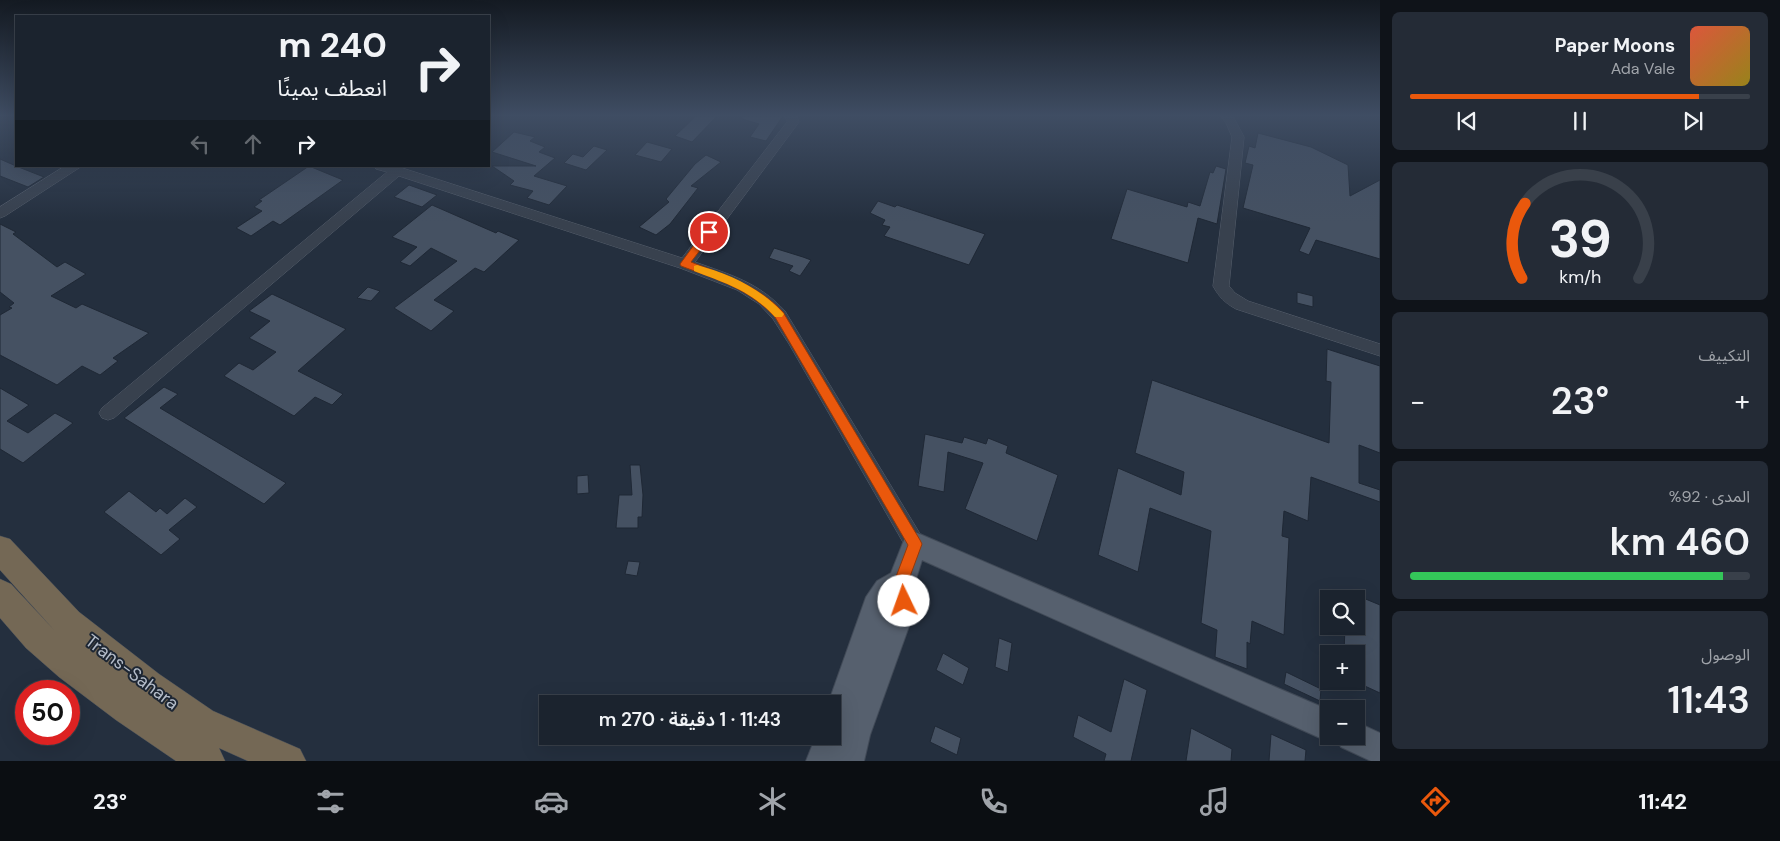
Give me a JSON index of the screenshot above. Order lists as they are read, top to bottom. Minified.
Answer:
{"streets":{"highway":["Trans-Sahara"]},"page":{"turn":["240 m","انعطف يمينًا"],"song":["Paper Moons","Ada Vale"],"tile":["التكييف",["المدى · 92%","460 km"],["الوصول","11:43"]],"heat":["−","23°","+"],"map_buttons":["+","−"],"limit":"50","trip":"11:43 · 1 دقيقة · 270 m","tabs":["11:42","23°"],"gauge":["39","km/h"]}}
